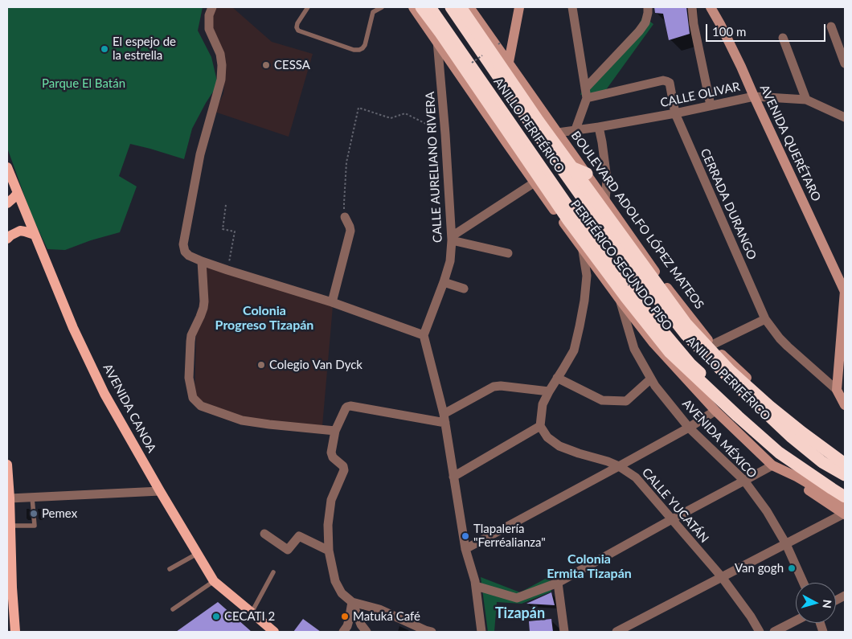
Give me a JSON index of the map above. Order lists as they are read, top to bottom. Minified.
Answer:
{"streets":{"highway":["ANILLO PERIFÉRICO","PERIFÉRICO SEGUNDO PISO"],"main road":["AVENIDA QUERÉTARO","BOULEVARD ADOLFO LÓPEZ MATEOS","AVENIDA CANOA"],"street":["CALLE OLIVAR","CALLE AURELIANO RIVERA","CERRADA DURANGO","AVENIDA MÉXICO","CALLE YUCATÁN"]},"crossings":[["CALLE OLIVAR","AVENIDA QUERÉTARO"],["CALLE OLIVAR","CERRADA DURANGO"],["CALLE OLIVAR","BOULEVARD ADOLFO LÓPEZ MATEOS"]],"districts":["Colonia Progreso Tizapán","Colonia Ermita Tizapán","Tizapán"],"parks":["Parque El Batán"],"places":["El espejo de la estrella","CESSA","Colegio Van Dyck","Pemex","Tlapalería \"Ferréalianza\"","Van gogh","CECATI 2","Matuká Café"],"scale_bar":"100 m","north":"right"}
